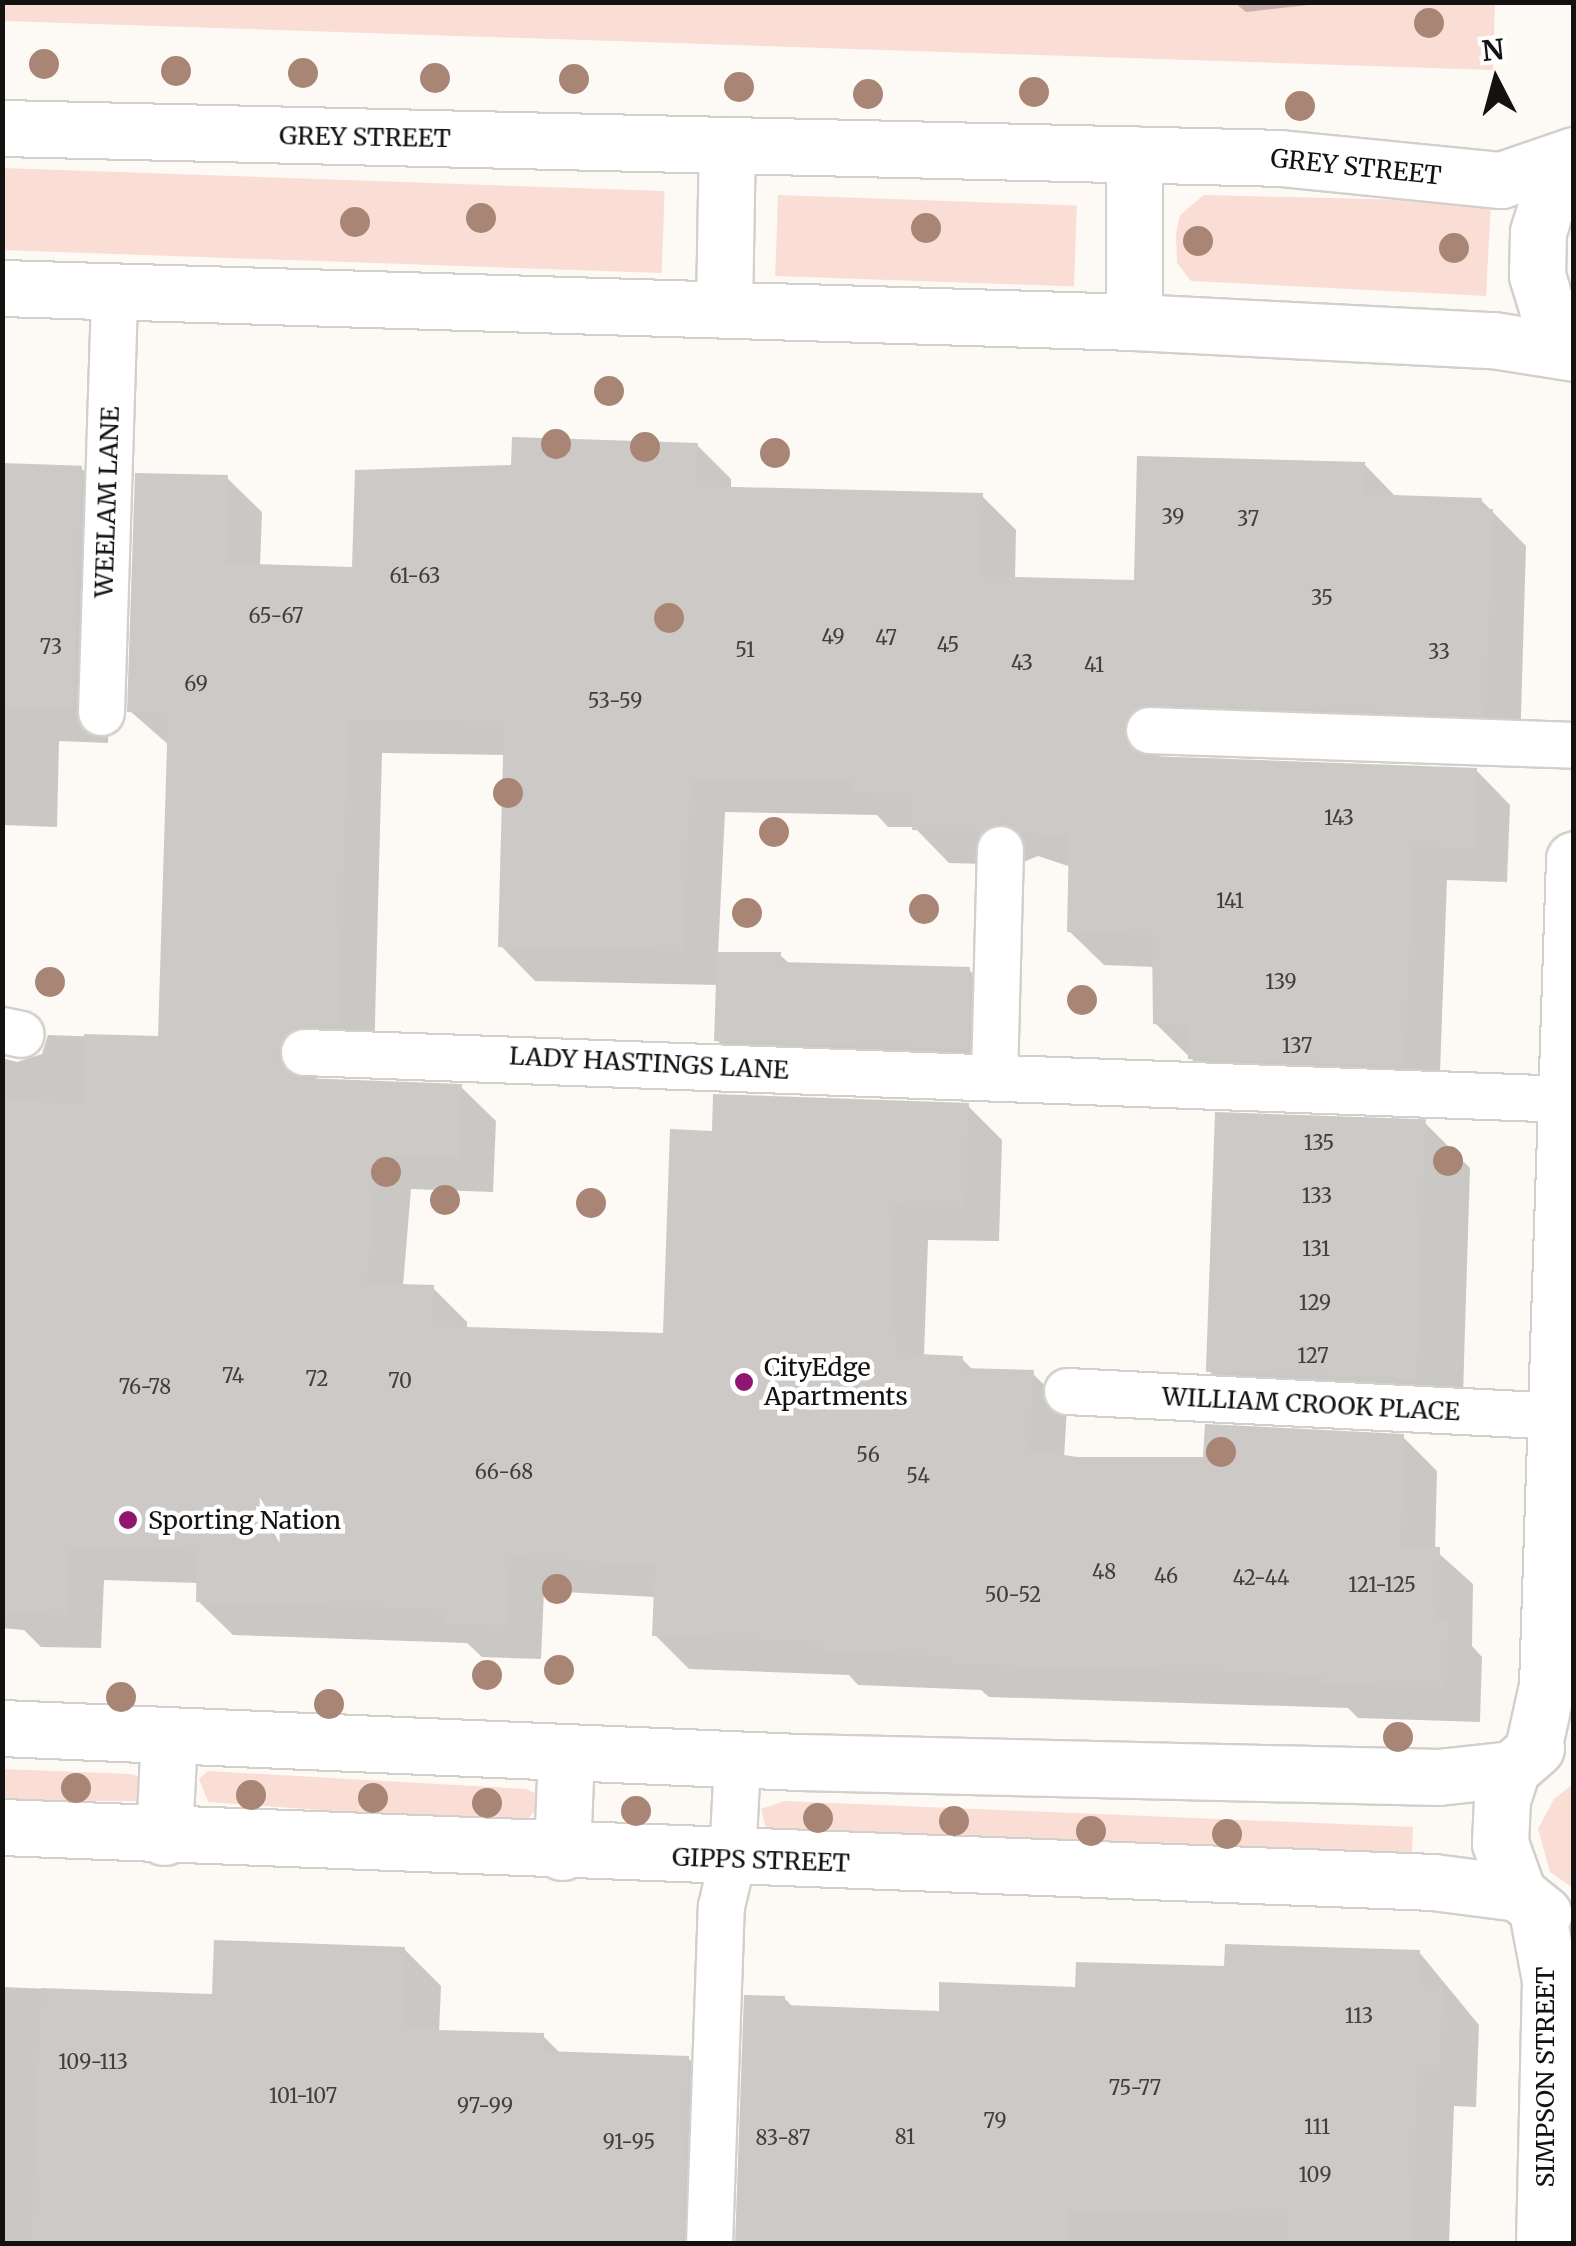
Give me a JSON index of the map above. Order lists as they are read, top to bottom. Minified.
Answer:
{"streets":{"street":["GREY STREET","GIPPS STREET","SIMPSON STREET"],"lane":["WEELAM LANE","LADY HASTINGS LANE","WILLIAM CROOK PLACE"]},"crossings":[["GIPPS STREET","SIMPSON STREET"]],"places":["CityEdge Apartments","Sporting Nation"],"house_numbers":["39","37","61-63","35","65-67","49","47","45","73","51","33","43","41","69","53-59","143","141","139","137","135","133","131","129","127","74","72","70","76-78","56","66-68","54","48","46","42-44","121-125","50-52","113","109-113","75-77","101-107","97-99","79","111","81","83-87","91-95","109"],"north":"top"}
